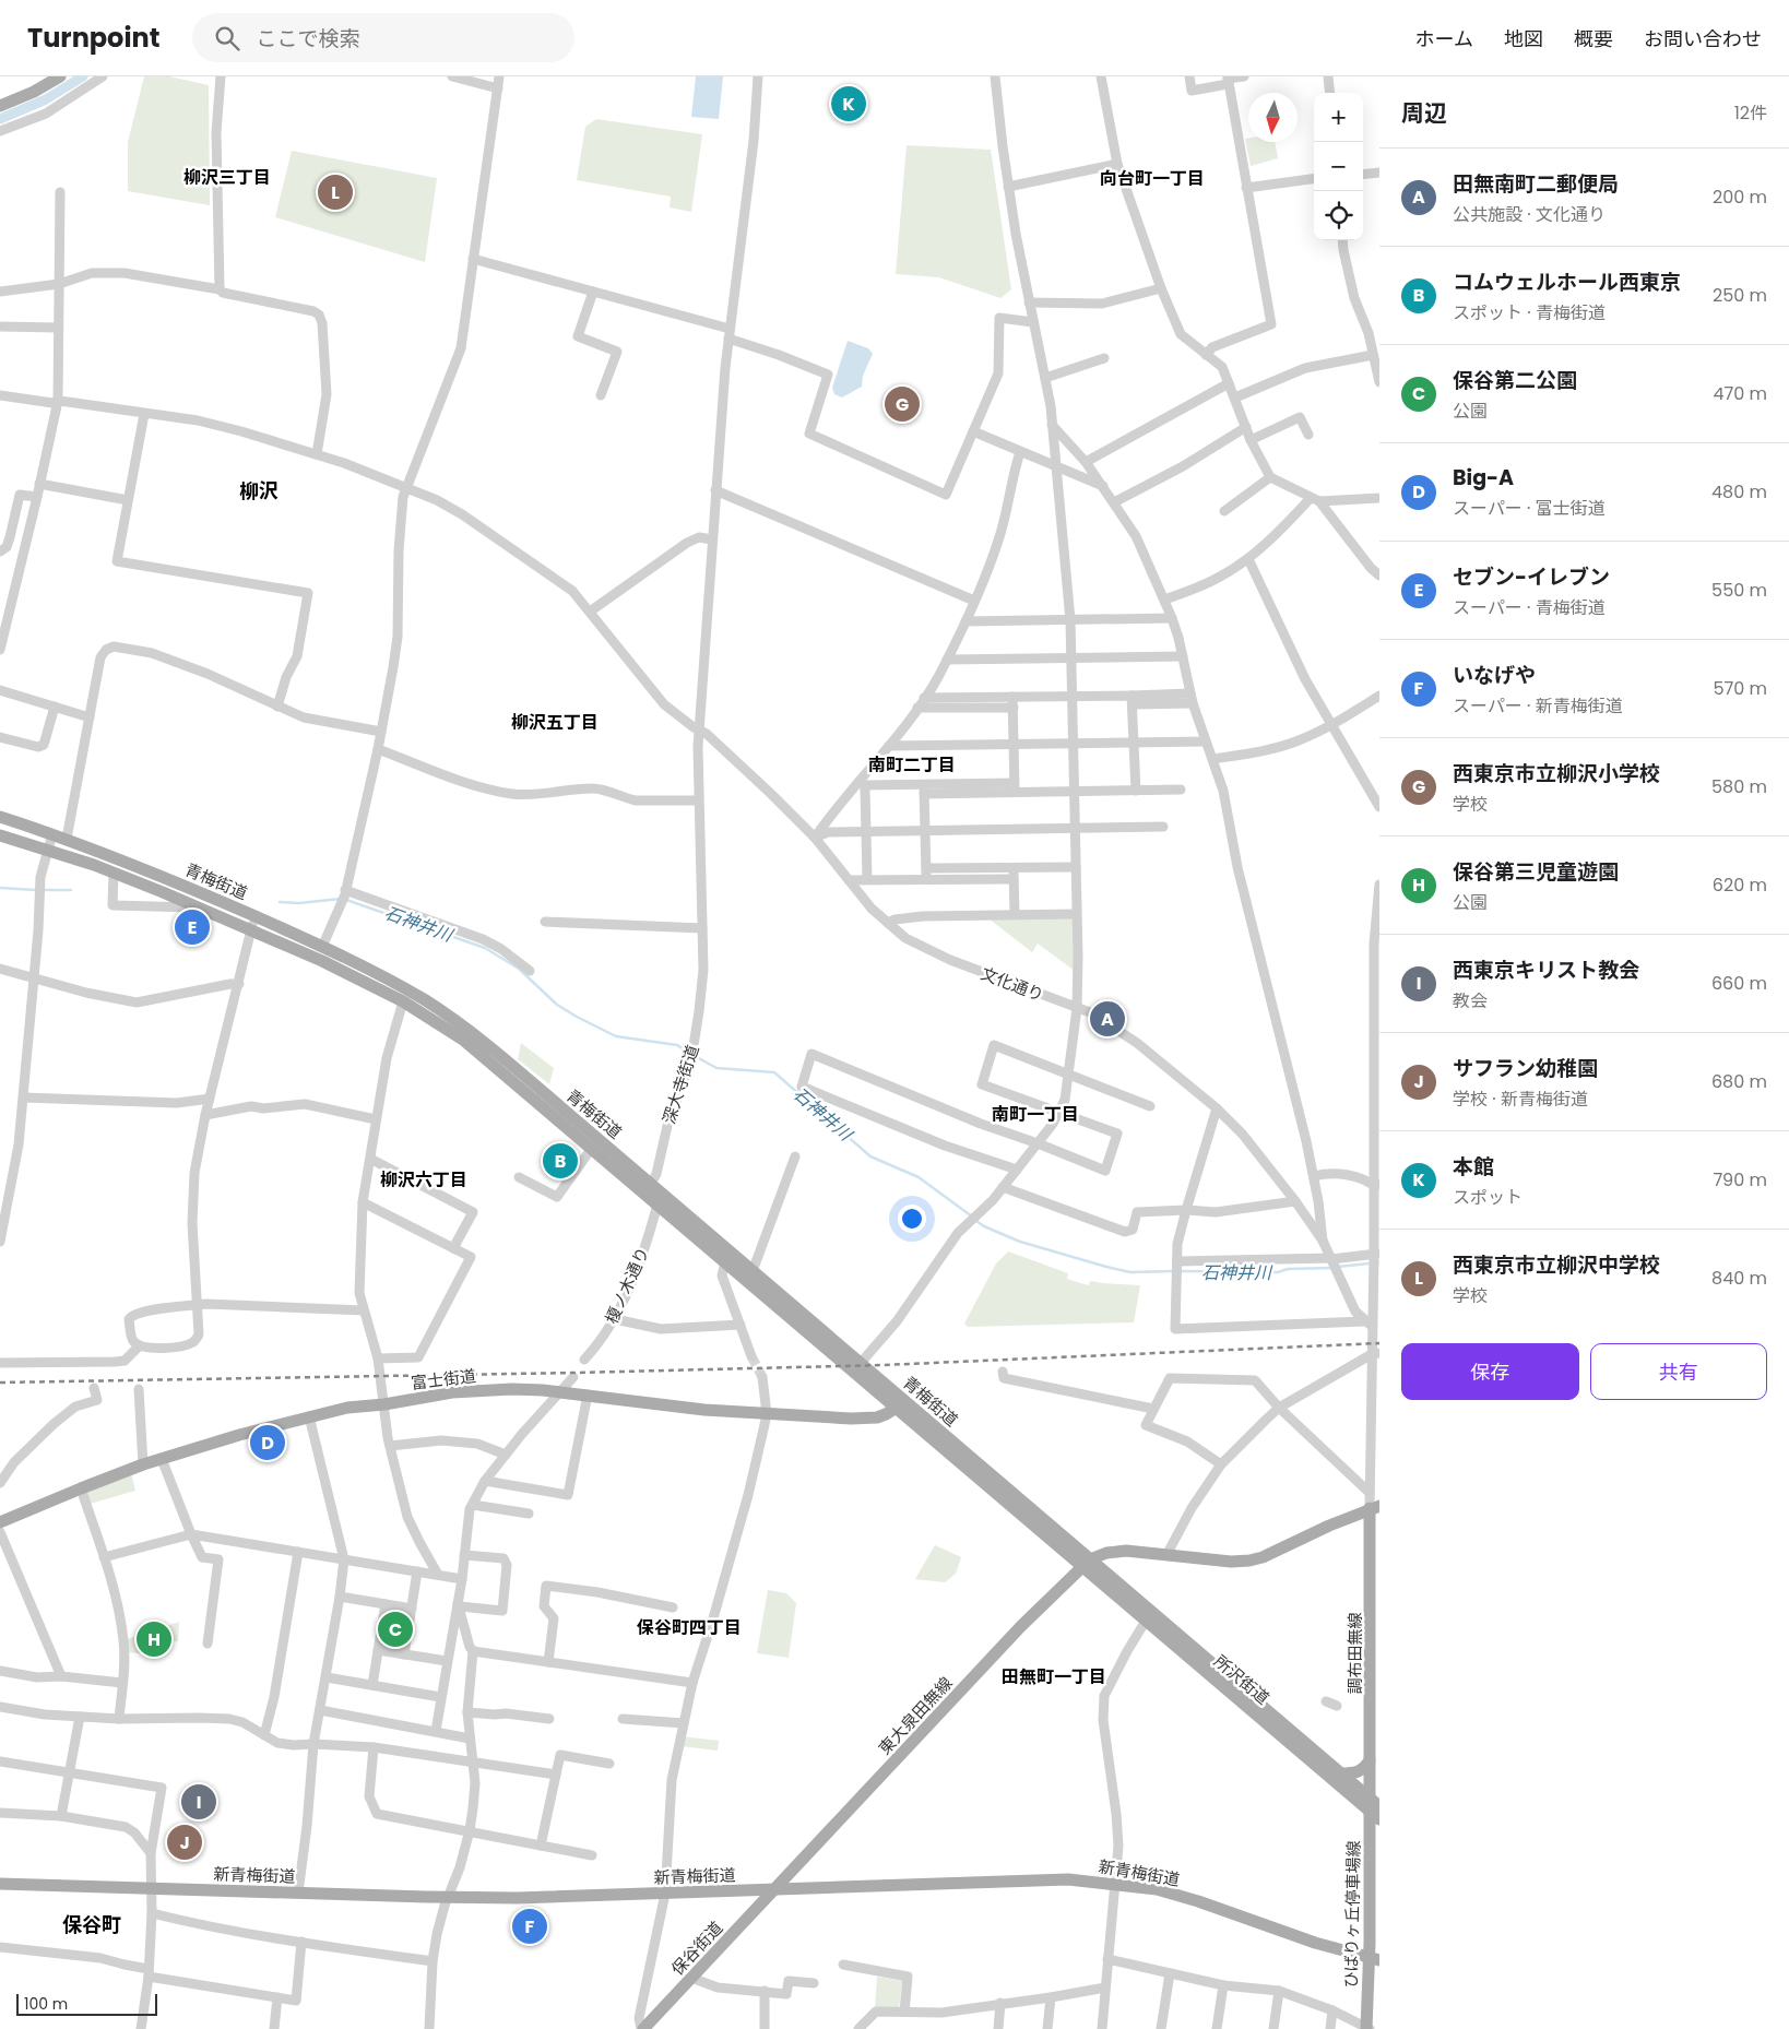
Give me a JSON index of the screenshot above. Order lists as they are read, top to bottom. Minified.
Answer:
{"streets":{"main road":["青梅街道","富士街道","調布田無線","所沢街道","東大泉田無線","新青梅街道","ひばりヶ丘停車場線","保谷街道"],"street":["文化通り","深大寺街道","榎ノ木通り"]},"crossings":[["青梅街道","深大寺街道"],["青梅街道","榎ノ木通り"],["青梅街道","富士街道"],["青梅街道","所沢街道"],["青梅街道","東大泉田無線"],["調布田無線","所沢街道"],["調布田無線","ひばりヶ丘停車場線"],["所沢街道","東大泉田無線"],["所沢街道","ひばりヶ丘停車場線"],["東大泉田無線","新青梅街道"],["東大泉田無線","保谷街道"],["新青梅街道","ひばりヶ丘停車場線"],["新青梅街道","保谷街道"]],"districts":["柳沢三丁目","向台町一丁目","柳沢","柳沢五丁目","南町二丁目","南町一丁目","柳沢六丁目","保谷町四丁目","田無町一丁目","保谷町"],"water":["石神井川"],"scale_bar":"100 m","north":"bottom","page":{"header":"Turnpoint","search":"ここで検索","nav":["ホーム","地図","概要","お問い合わせ"],"heading":["周辺","12件"],"pins":["K","L","G","E","A","B","D","C","H","I","J","F"],"map_buttons":["+","−"],"list":[{"mark":"A","name":"田無南町二郵便局","note":"公共施設 · 文化通り","value":"200 m"},{"mark":"B","name":"コムウェルホール西東京","note":"スポット · 青梅街道","value":"250 m"},{"mark":"C","name":"保谷第二公園","note":"公園","value":"470 m"},{"mark":"D","name":"Big-A","note":"スーパー · 富士街道","value":"480 m"},{"mark":"E","name":"セブン-イレブン","note":"スーパー · 青梅街道","value":"550 m"},{"mark":"F","name":"いなげや","note":"スーパー · 新青梅街道","value":"570 m"},{"mark":"G","name":"西東京市立柳沢小学校","note":"学校","value":"580 m"},{"mark":"H","name":"保谷第三児童遊園","note":"公園","value":"620 m"},{"mark":"I","name":"西東京キリスト教会","note":"教会","value":"660 m"},{"mark":"J","name":"サフラン幼稚園","note":"学校 · 新青梅街道","value":"680 m"},{"mark":"K","name":"本館","note":"スポット","value":"790 m"},{"mark":"L","name":"西東京市立柳沢中学校","note":"学校","value":"840 m"}],"buttons":["保存","共有"],"scale":"100 m"}}
